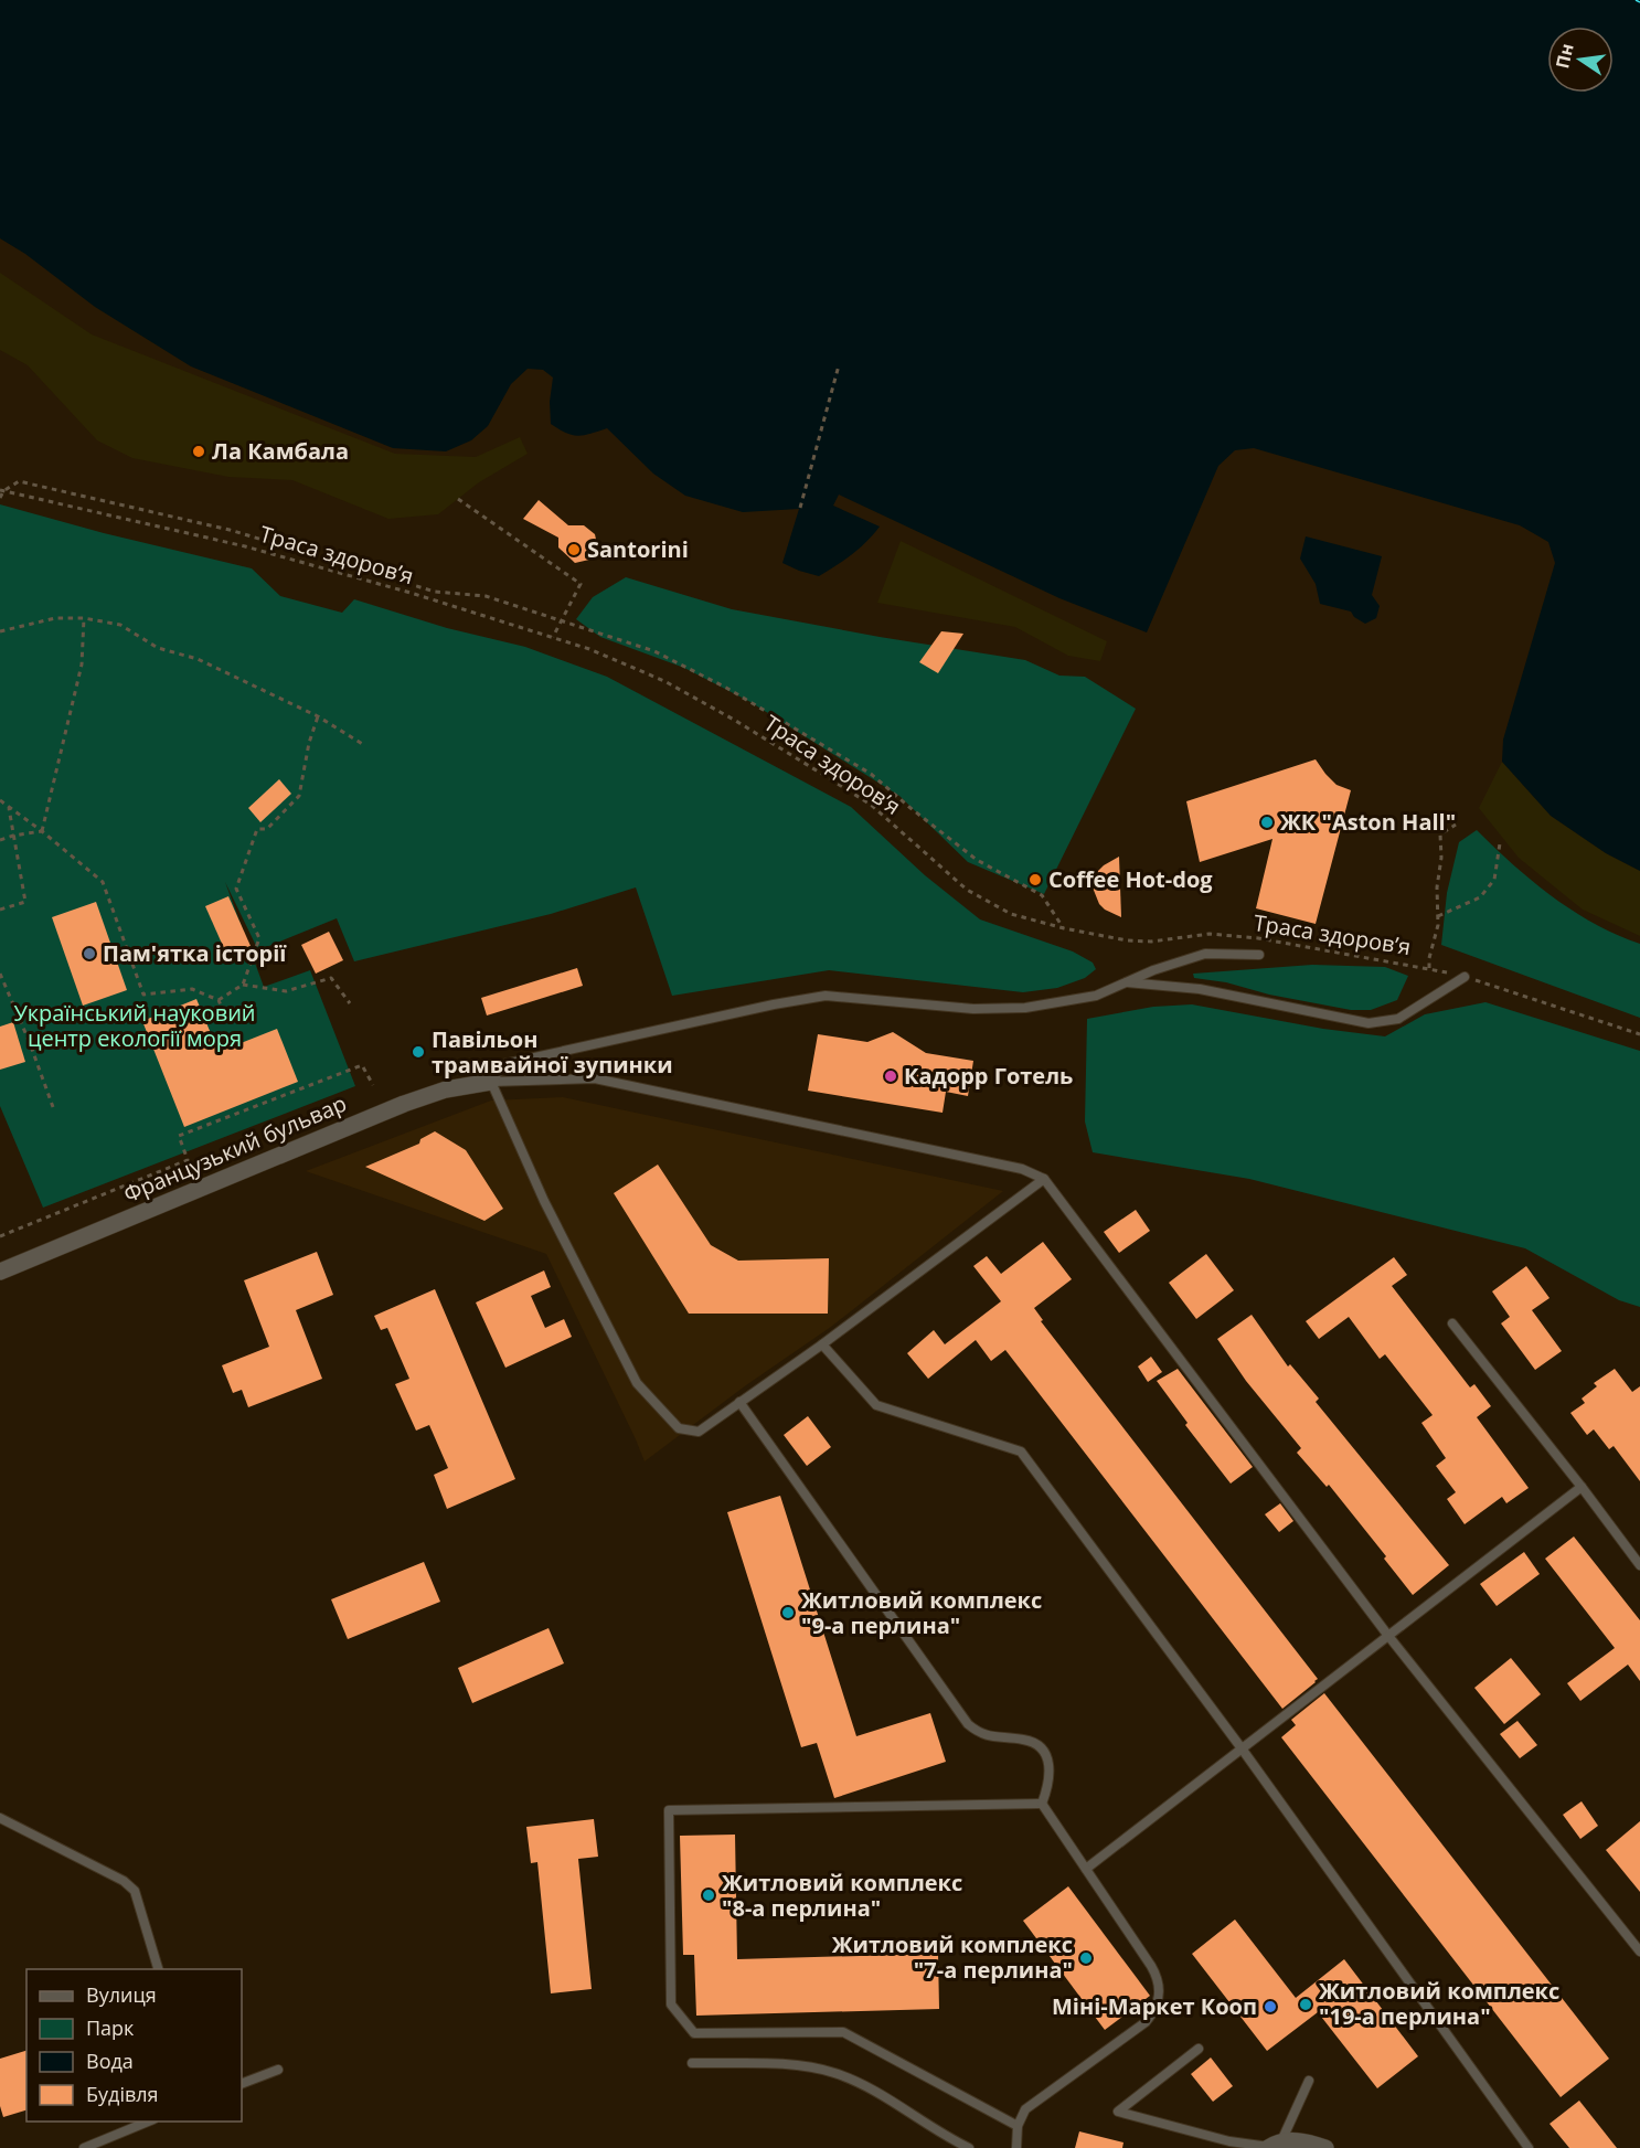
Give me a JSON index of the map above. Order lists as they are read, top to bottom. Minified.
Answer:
{"streets":{"street":["Французький бульвар"],"path":["Траса здоров’я"]},"parks":["Український науковий центр екології моря"],"places":["Ла Камбала","Santorini","ЖК \"Aston Hall\"","Coffee Hot-dog","Пам'ятка історії","Павільон трамвайної зупинки","Кадорр Готель","Житловий комплекс \"9-а перлина\"","Житловий комплекс \"8-а перлина\"","Житловий комплекс \"7-а перлина\"","Житловий комплекс \"19-а перлина\"","Міні-Маркет Кооп"],"legend":["Вулиця","Парк","Вода","Будівля"],"north":"left"}
